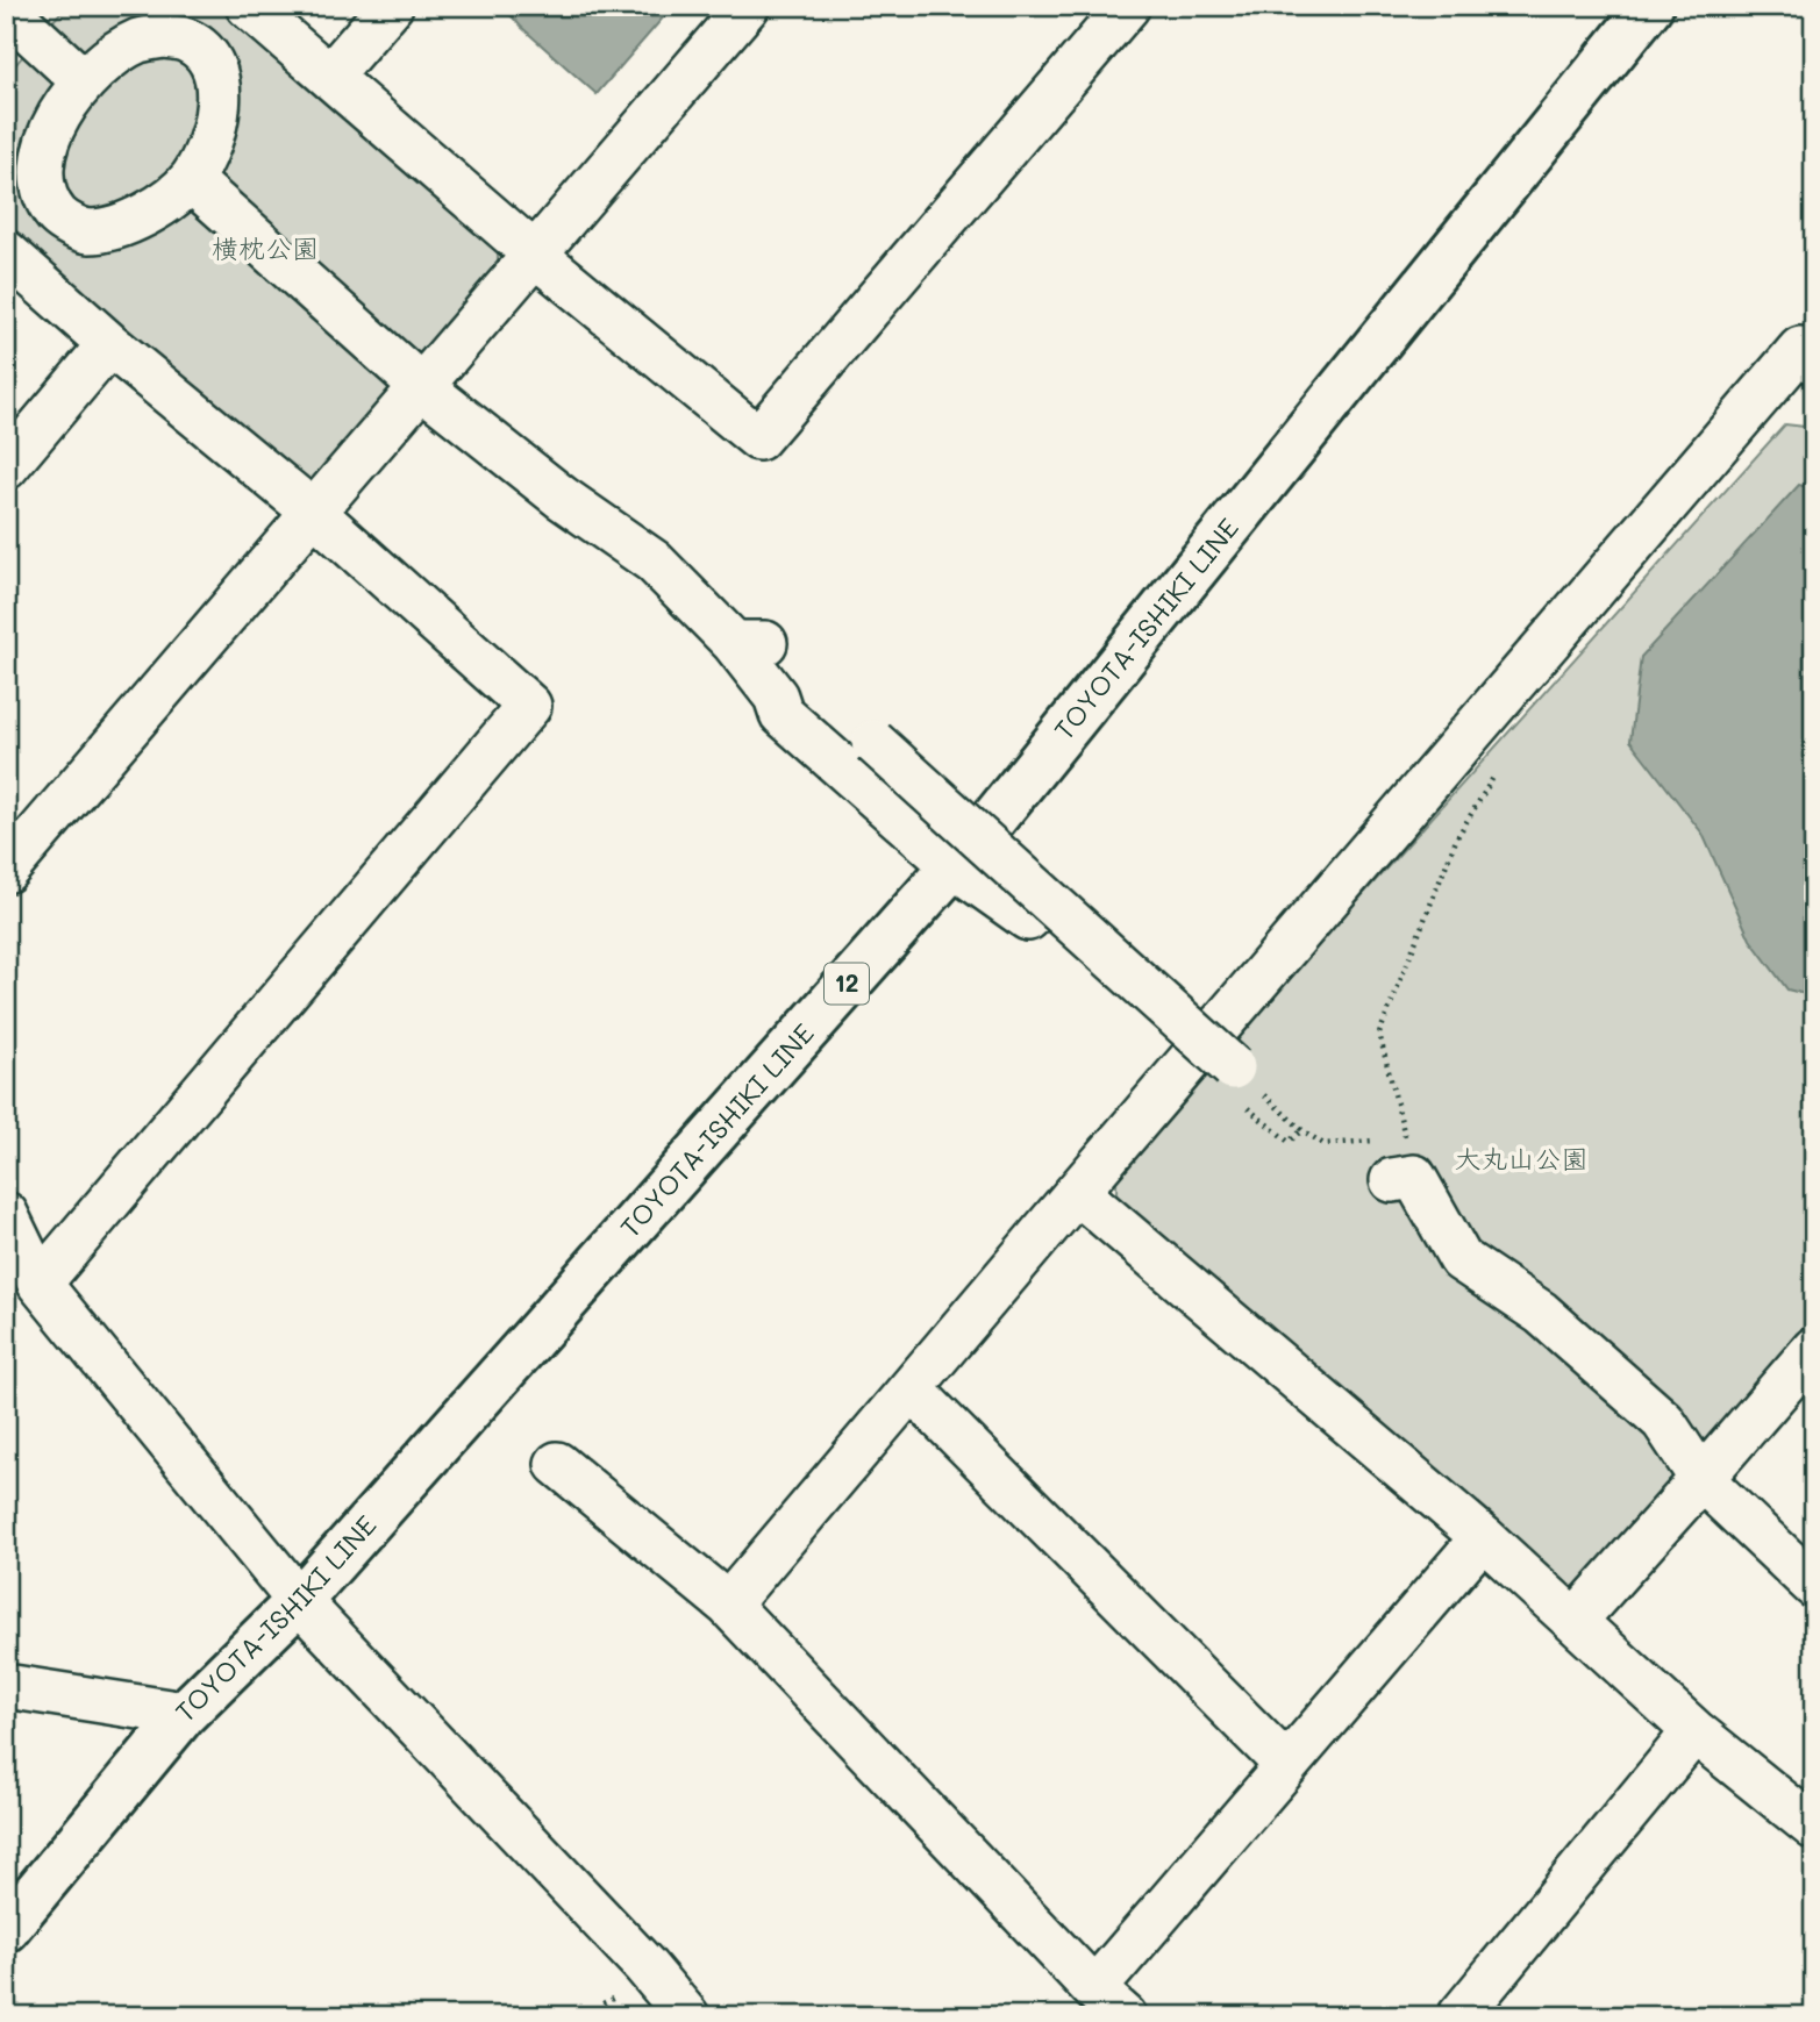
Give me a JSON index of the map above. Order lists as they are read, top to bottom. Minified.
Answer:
{"streets":{"main road":["TOYOTA-ISHIKI LINE","12"]},"parks":["横枕公園","大丸山公園"]}
